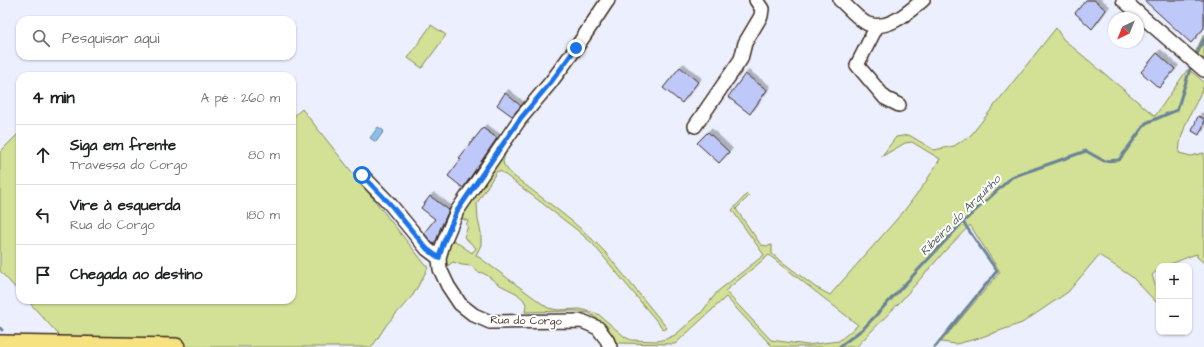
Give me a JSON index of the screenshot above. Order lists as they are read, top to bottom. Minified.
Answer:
{"streets":{"street":["Rua do Corgo"]},"water":["Ribeira do Arquinho"],"north":"bottom left","page":{"search":"Pesquisar aqui","heading":["4 min","A pé · 260 m"],"list":[["Siga em frente","Travessa do Corgo","80 m"],["Vire à esquerda","Rua do Corgo","180 m"],"Chegada ao destino"],"map_buttons":["+","−"]}}
